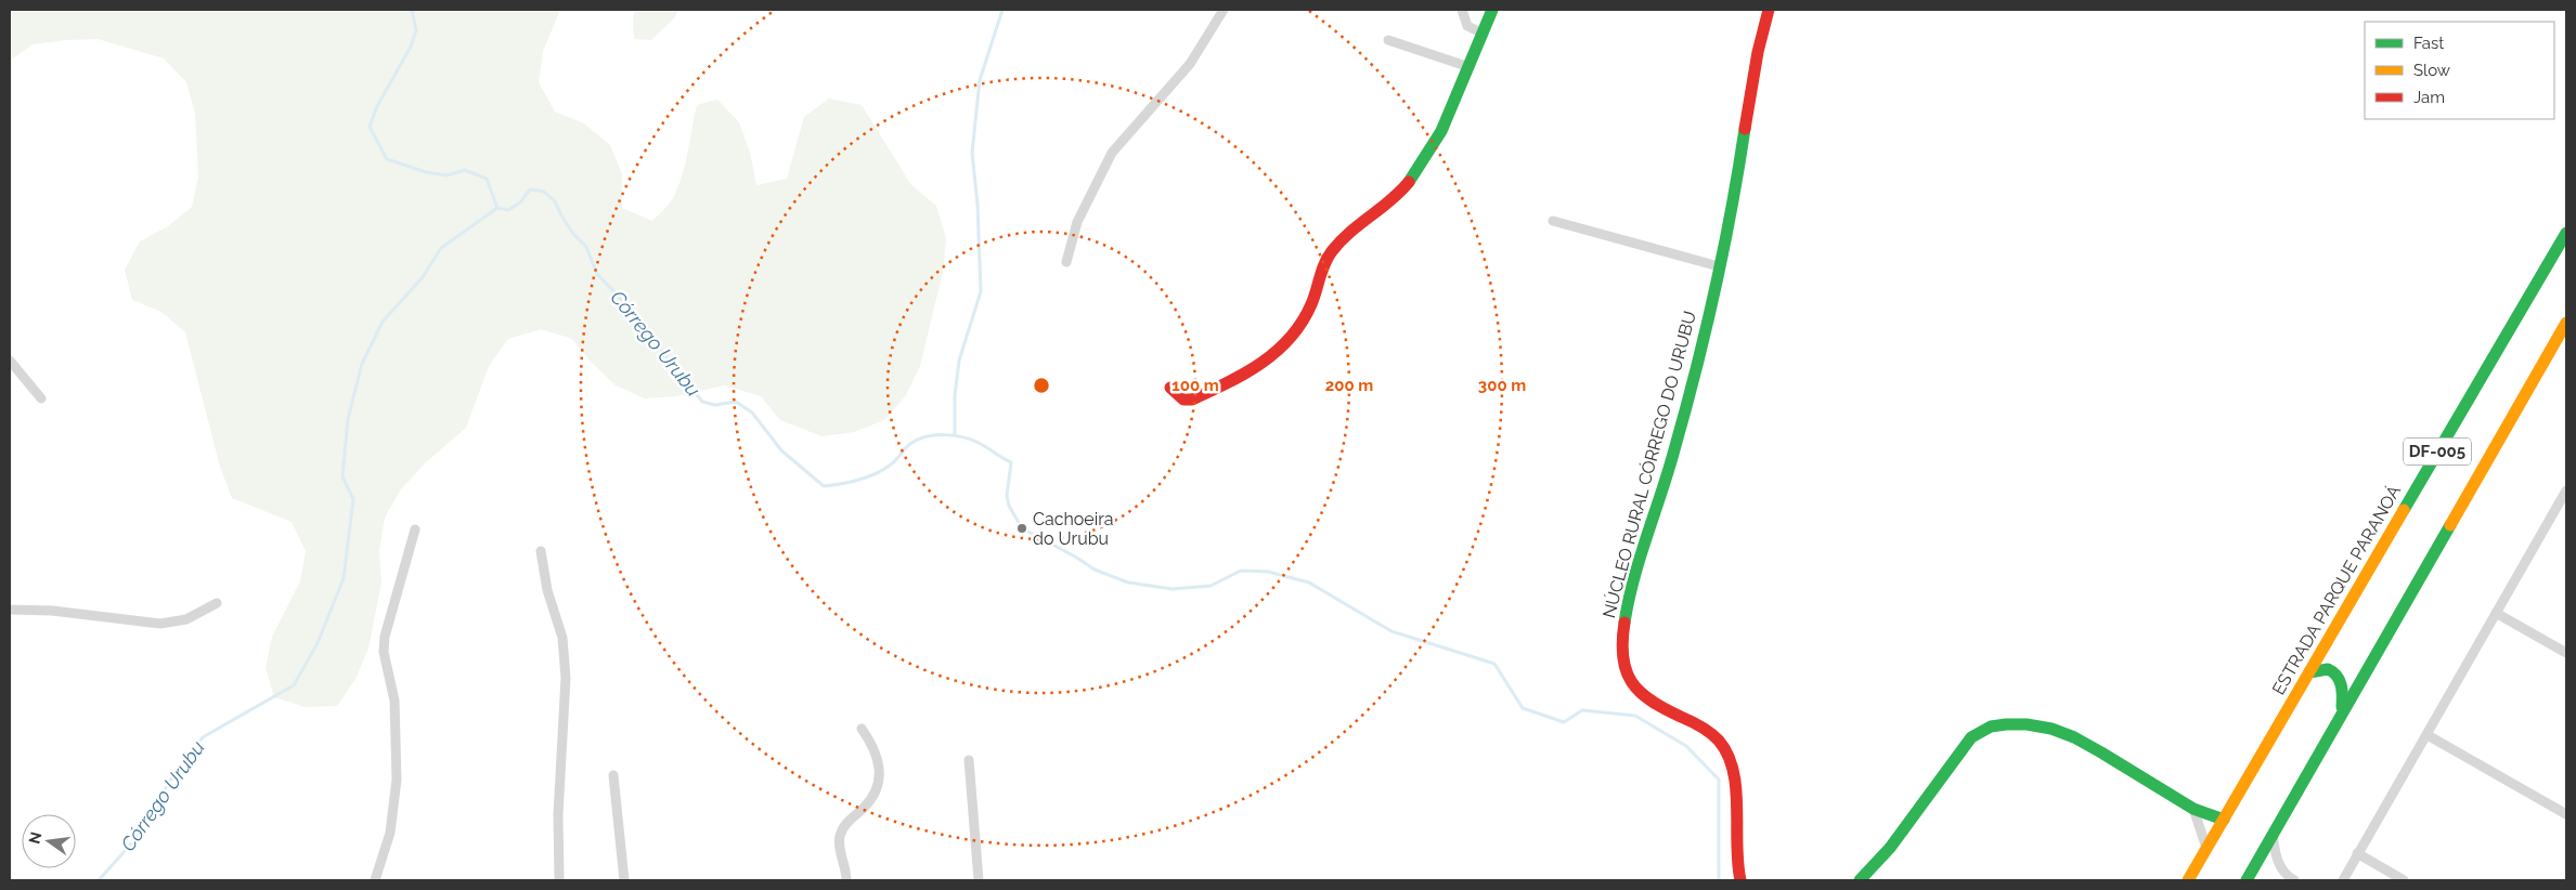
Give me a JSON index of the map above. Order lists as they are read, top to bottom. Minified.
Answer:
{"streets":{"street":["DF-005","NÚCLEO RURAL CÓRREGO DO URUBU","ESTRADA PARQUE PARANOÁ"]},"water":["Córrego Urubu"],"places":["Cachoeira do Urubu"],"legend":["Fast","Slow","Jam"],"north":"left","rings":["100 m","200 m","300 m"]}
